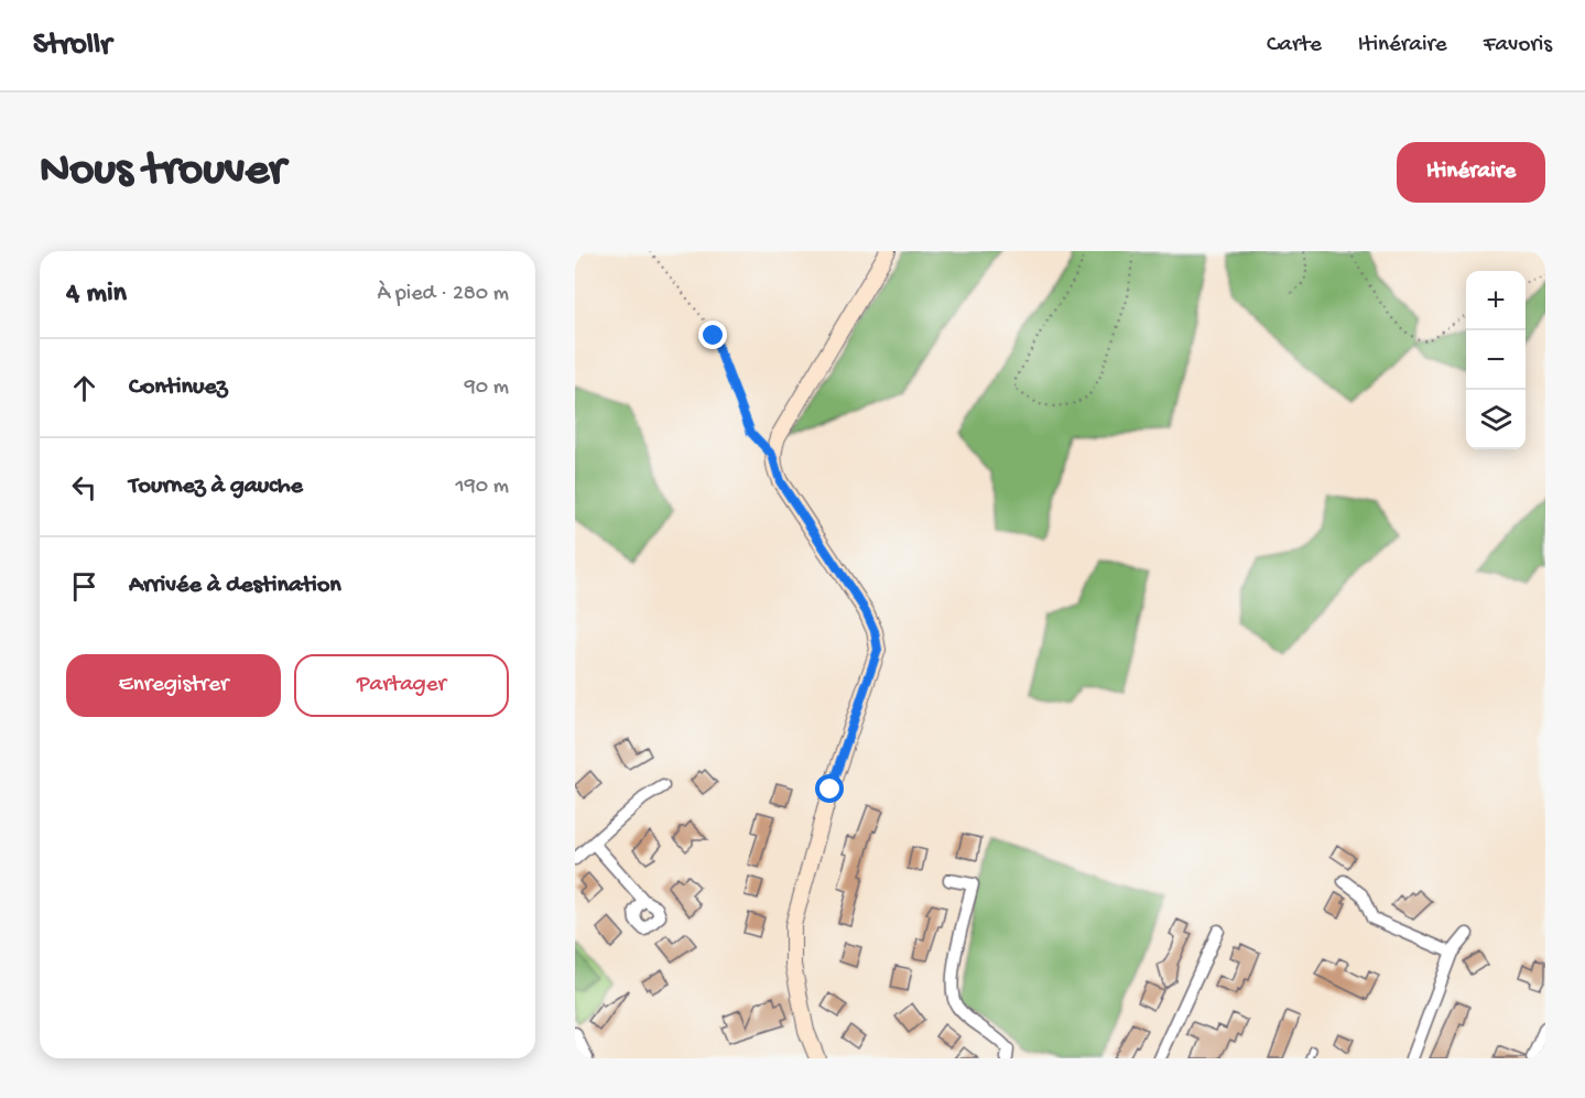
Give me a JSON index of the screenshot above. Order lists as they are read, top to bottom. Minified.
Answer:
{"page":{"header":"Strollr","nav":["Carte","Itinéraire","Favoris"],"buttons":["Itinéraire",["Enregistrer","Partager"]],"title":"Nous trouver","heading":["4 min","À pied · 280 m"],"map_buttons":["+","−"],"list":[["Continuez","90 m"],["Tournez à gauche","190 m"],"Arrivée à destination"]}}
